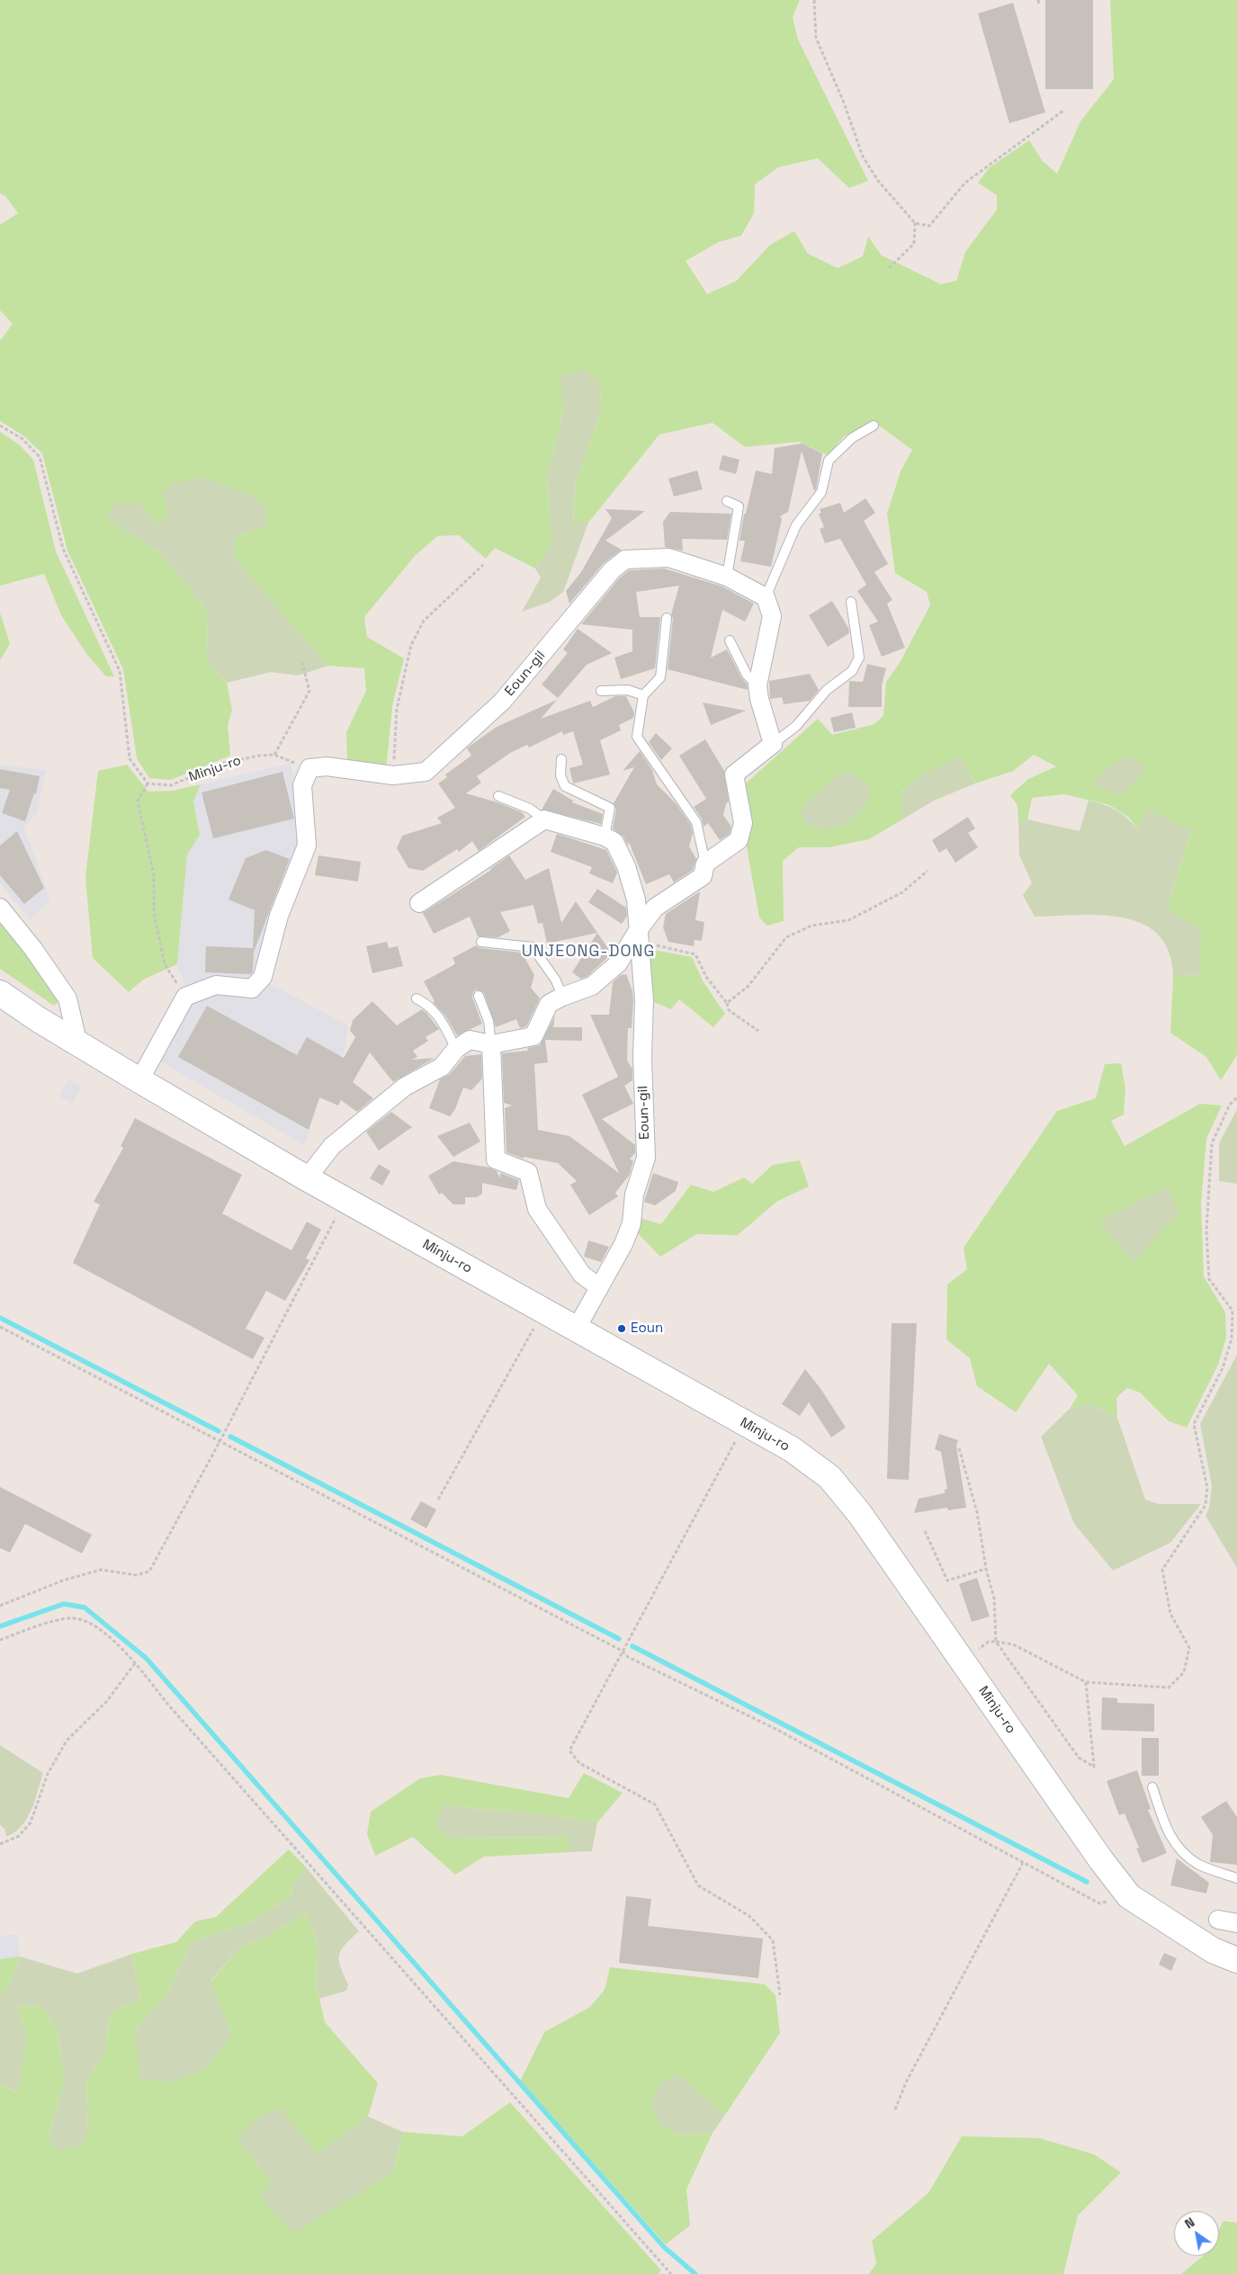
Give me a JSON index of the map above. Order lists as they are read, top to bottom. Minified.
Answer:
{"streets":{"main road":["Minju-ro"],"street":["Eoun-gil"]},"crossings":[["Eoun-gil","Minju-ro"]],"districts":["UNJEONG-DONG"],"places":["Eoun"],"north":"top left"}
